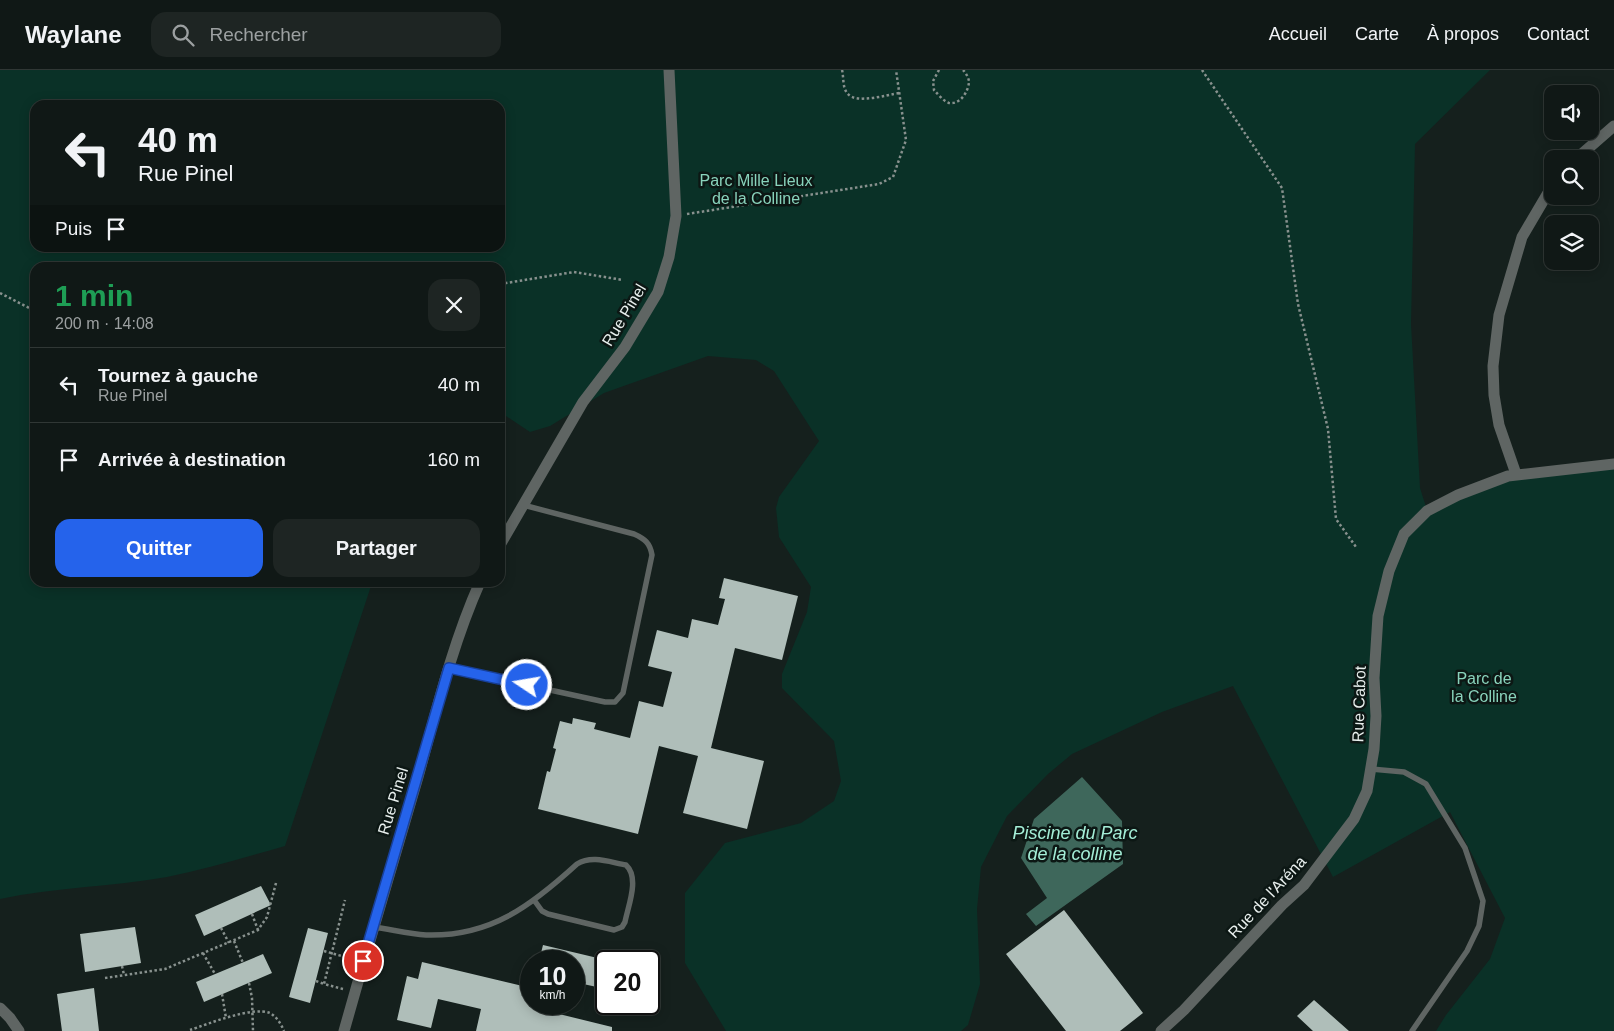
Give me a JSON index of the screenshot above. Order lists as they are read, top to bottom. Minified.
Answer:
{"streets":{"street":["Rue Pinel","Rue Cabot","Rue de l'Aréna"]},"crossings":[["Rue Cabot","Rue de l'Aréna"]],"water":["Piscine du Parc de la colline"],"parks":["Parc Mille Lieux de la Colline","Parc de la Colline"],"page":{"header":"Waylane","search":"Rechercher","nav":["Accueil","Carte","À propos","Contact"],"turn":["40 m","Rue Pinel"],"then":"Puis","heading":["1 min","200 m · 14:08"],"list":[{"name":"Tournez à gauche","note":"Rue Pinel","value":"40 m"},{"name":"Arrivée à destination","value":"160 m"}],"buttons":["Quitter","Partager"],"speed":"10 km/h","limit":"20"}}
